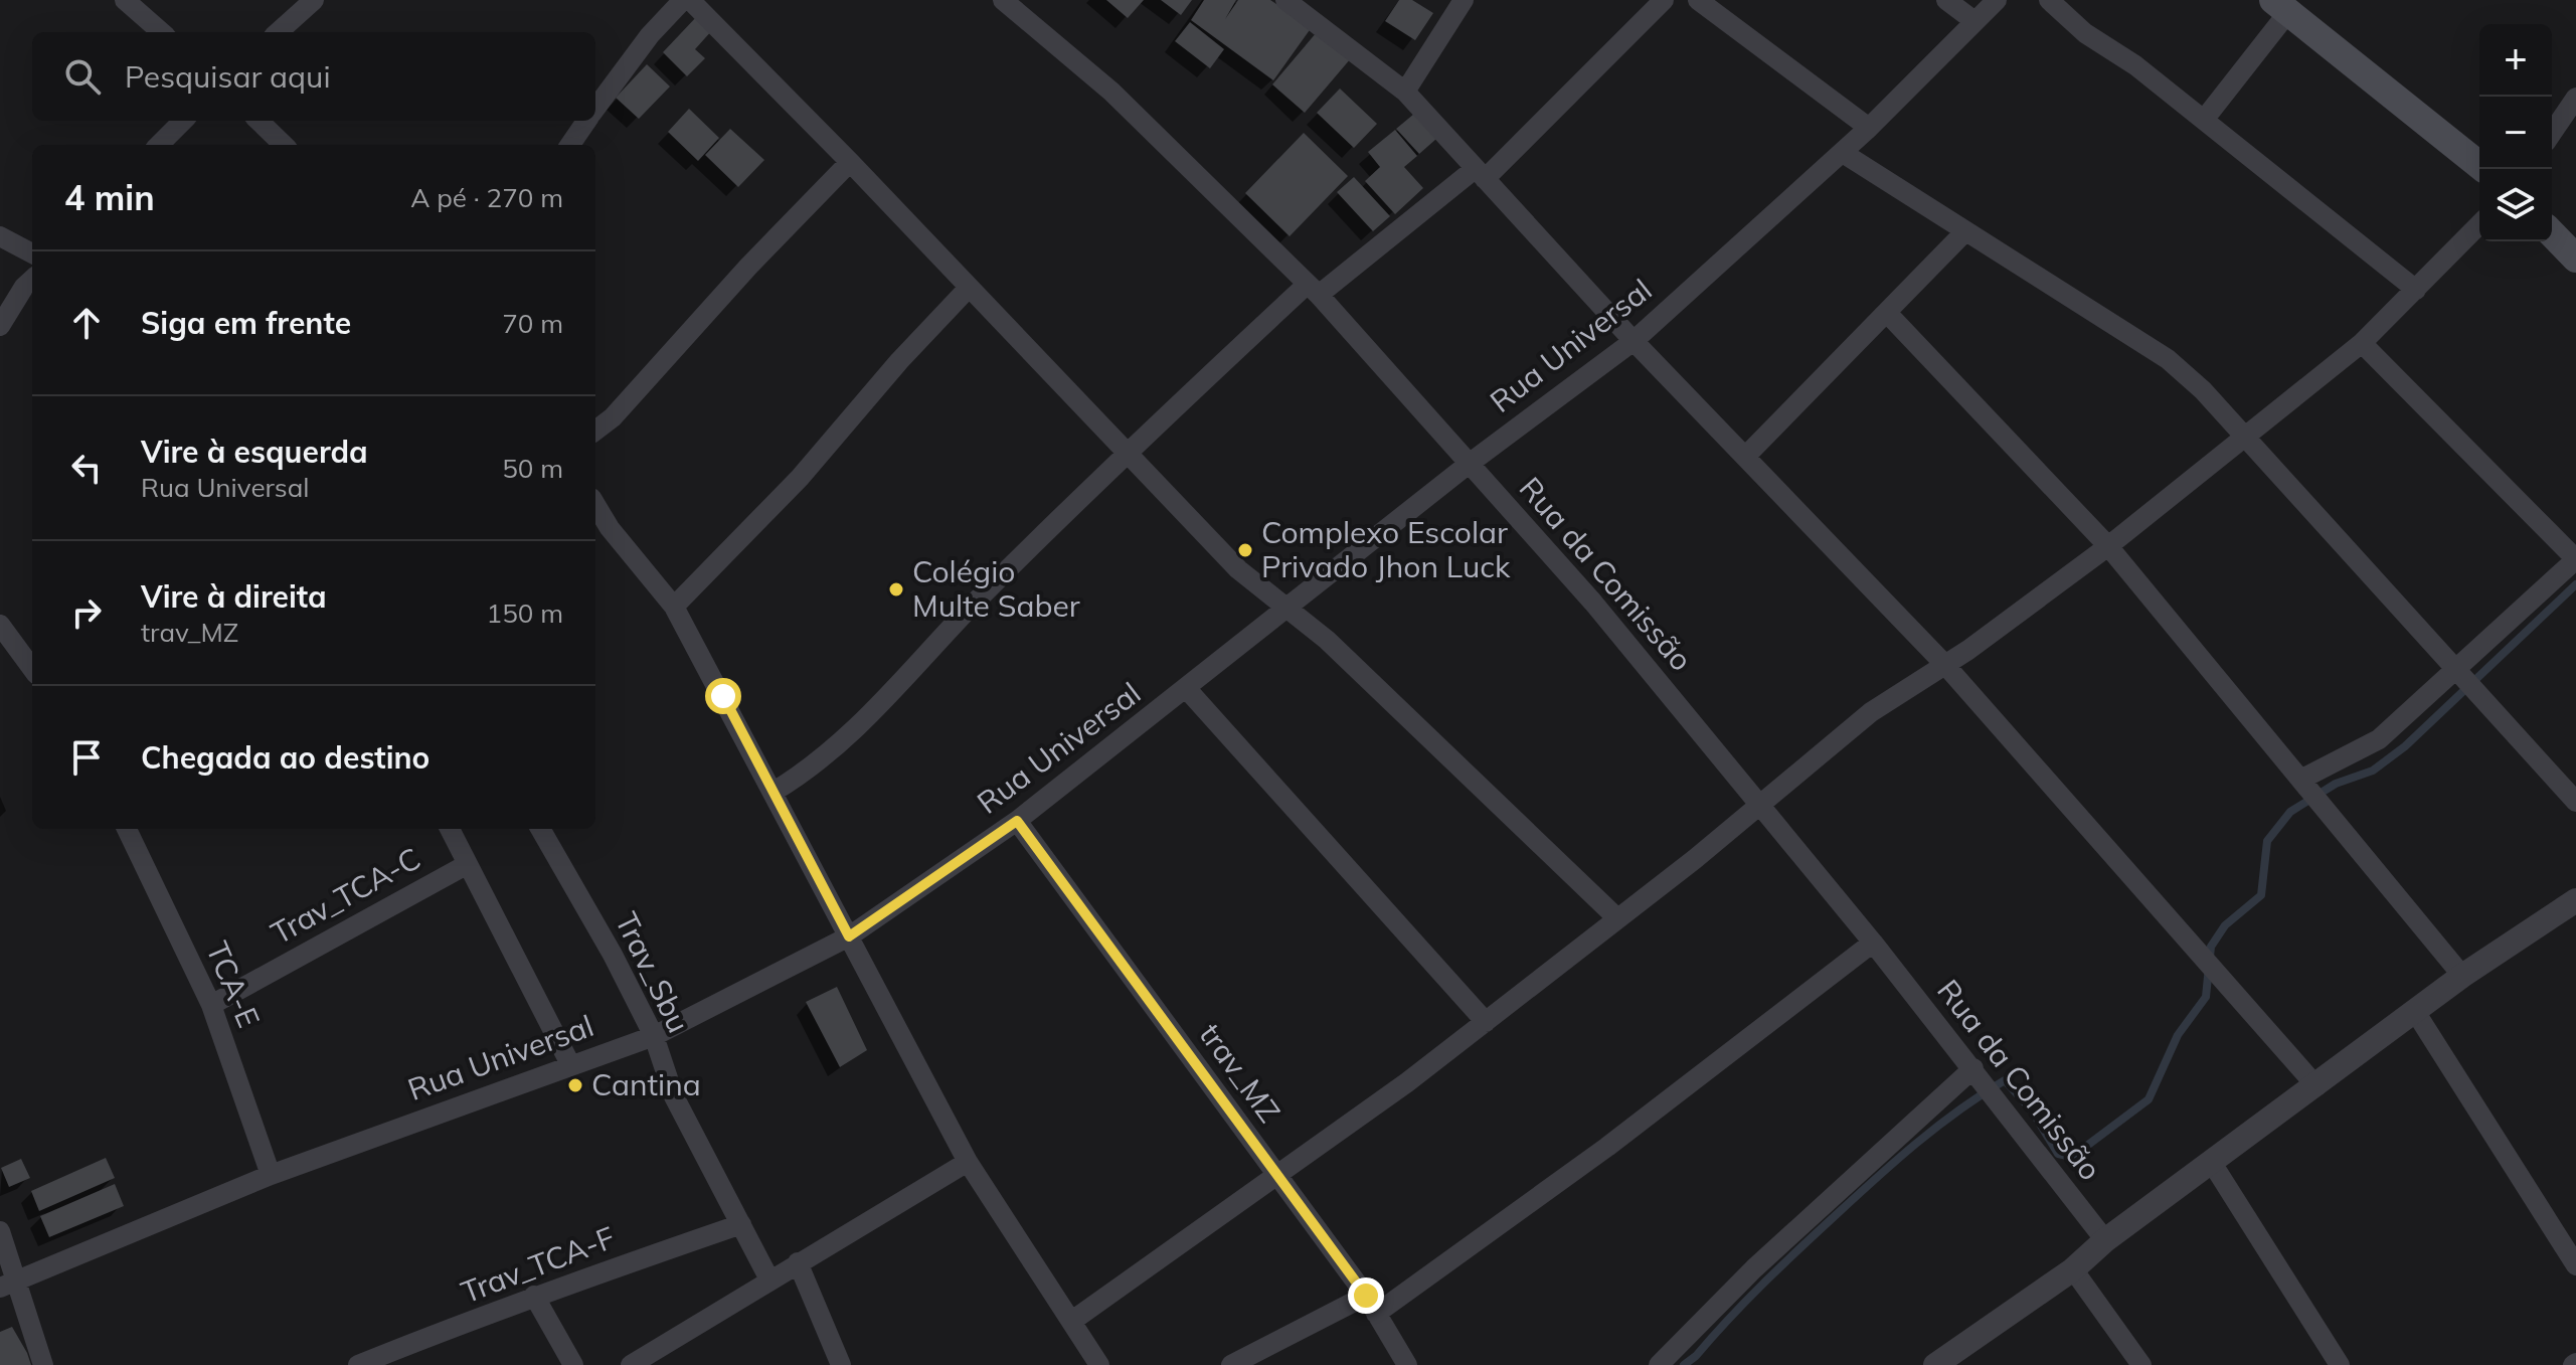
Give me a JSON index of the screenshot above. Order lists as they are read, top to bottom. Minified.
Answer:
{"streets":{"street":["Rua Universal","Rua da Comissão","Trav_TCA-C","Trav_Sbu","TCA-E","trav_MZ","Trav_TCA-F"]},"crossings":[["Rua Universal","Rua da Comissão"],["Rua Universal","Trav_Sbu"],["Rua Universal","TCA-E"],["Rua Universal","trav_MZ"],["Trav_TCA-C","TCA-E"],["Trav_Sbu","Trav_TCA-F"]],"places":["Complexo Escolar Privado Jhon Luck","Colégio Multe Saber","Cantina"],"page":{"map_buttons":["+","−"],"search":"Pesquisar aqui","heading":["4 min","A pé · 270 m"],"list":[["Siga em frente","70 m"],["Vire à esquerda","Rua Universal","50 m"],["Vire à direita","trav_MZ","150 m"],"Chegada ao destino"]}}
